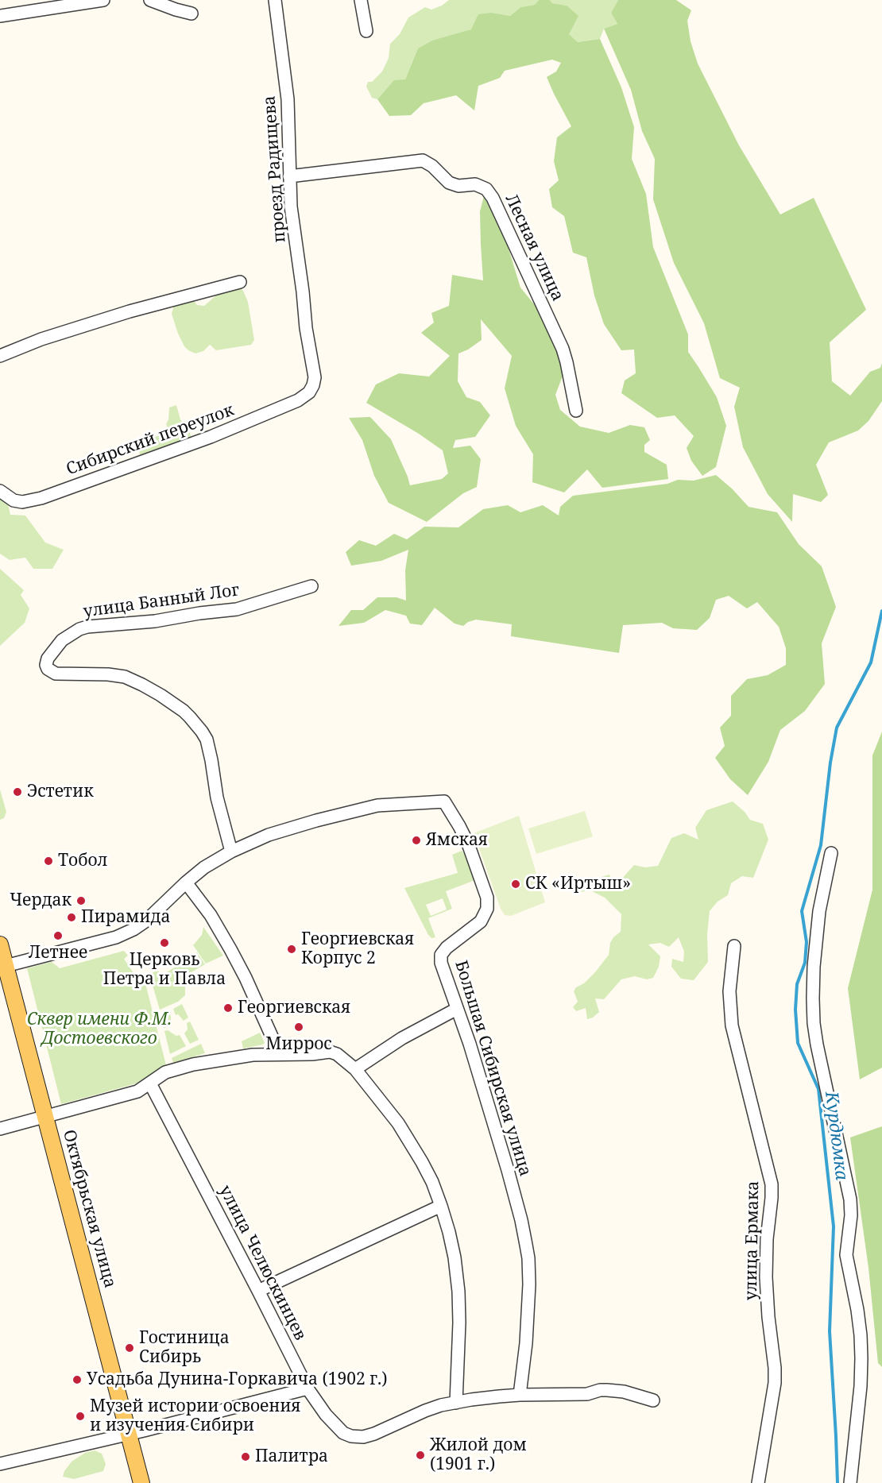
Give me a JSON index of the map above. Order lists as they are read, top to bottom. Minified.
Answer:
{"streets":{"main road":["Октябрьская улица"],"street":["проезд Радищева","Лесная улица","Сибирский переулок","улица Банный Лог","Большая Сибирская улица","улица Ермака","улица Челюскинцев"]},"crossings":[["проезд Радищева","Лесная улица"],["проезд Радищева","Сибирский переулок"],["улица Банный Лог","Большая Сибирская улица"],["Большая Сибирская улица","Октябрьская улица"]],"water":["Курдюмка"],"parks":["Сквер имени Ф.М. Достоевского"],"places":["Эстетик","Ямская","Тобол","СК «Иртыш»","Чердак","Пирамида","Летнее","Церковь Петра и Павла","Георгиевская Корпус 2","Георгиевская","Миррос","Гостиница Сибирь","Усадьба Дунина-Горкавича (1902 г.)","Музей истории освоения и изучения Сибири","Жилой дом (1901 г.)","Палитра"]}
